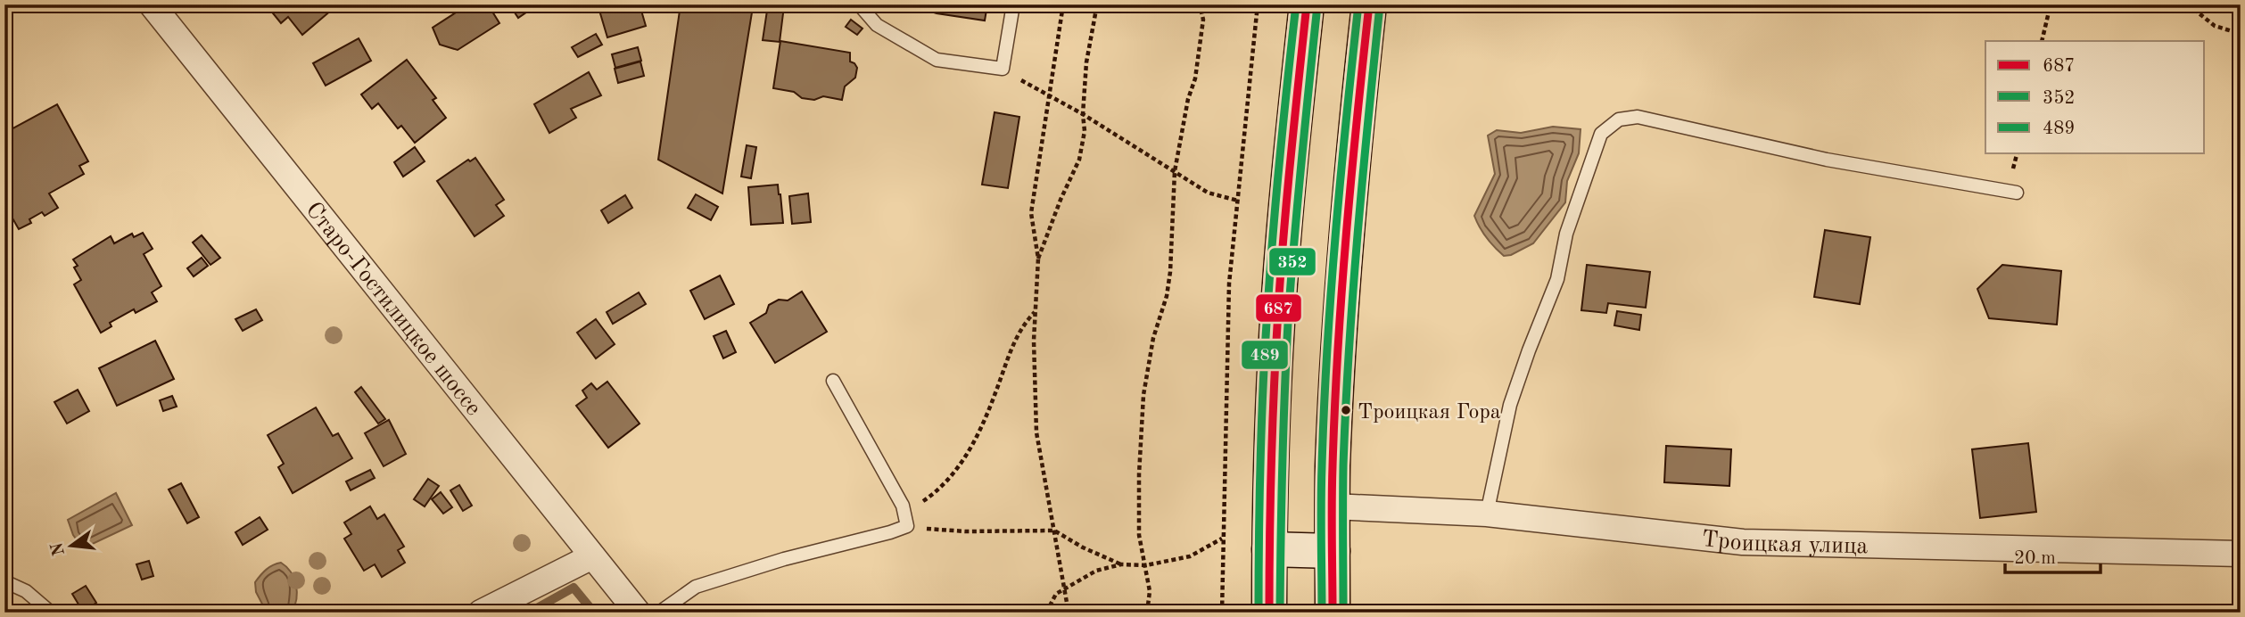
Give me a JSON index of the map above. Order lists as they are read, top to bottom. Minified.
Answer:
{"streets":{"street":["Старо-Гостилицкое шоссе","Троицкая улица"]},"places":["Троицкая Гора"],"lines":["transit line 687","transit line 489","transit line 352"],"legend":["687","352","489"],"scale_bar":"20 m","north":"left"}
